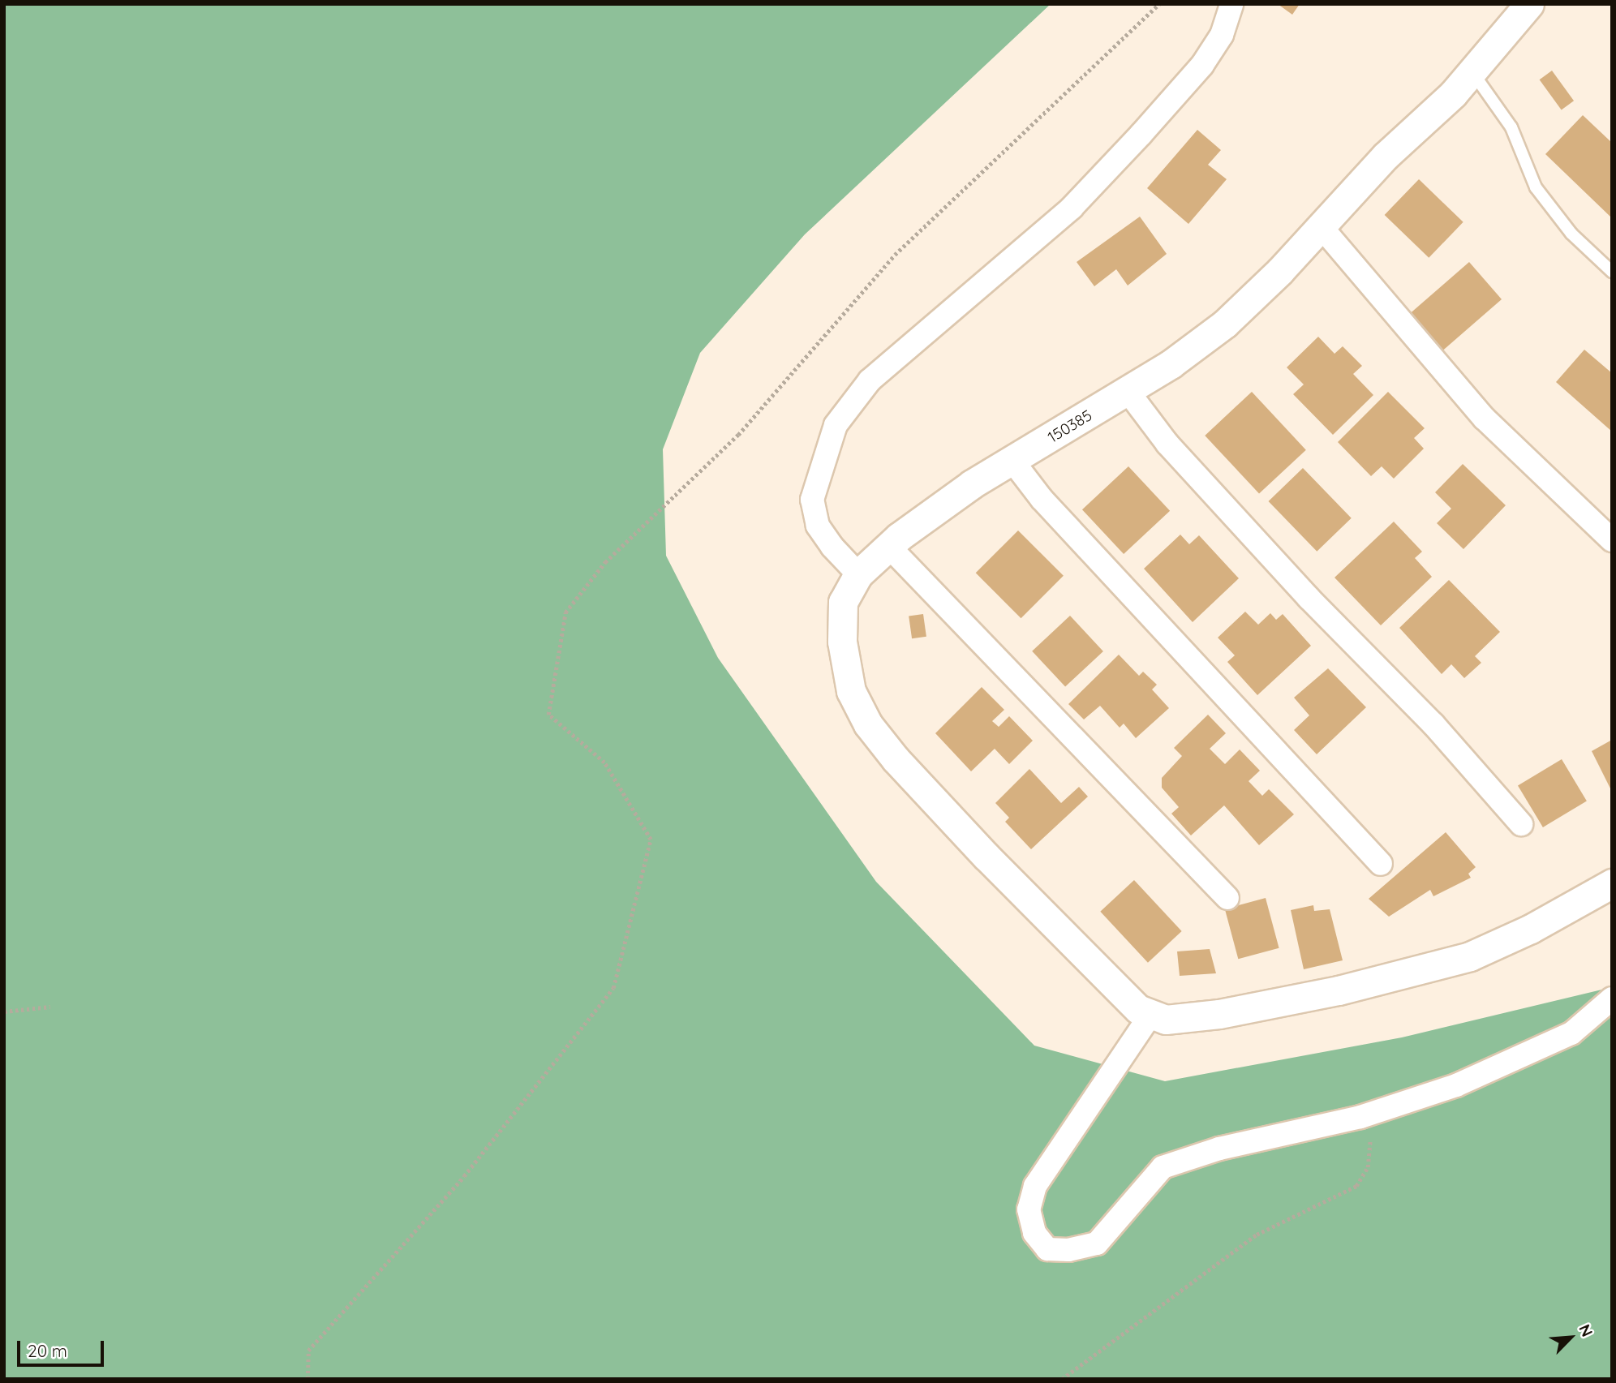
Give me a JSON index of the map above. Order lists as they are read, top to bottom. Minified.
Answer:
{"streets":{"street":["150385"]},"scale_bar":"20 m","north":"top right"}
